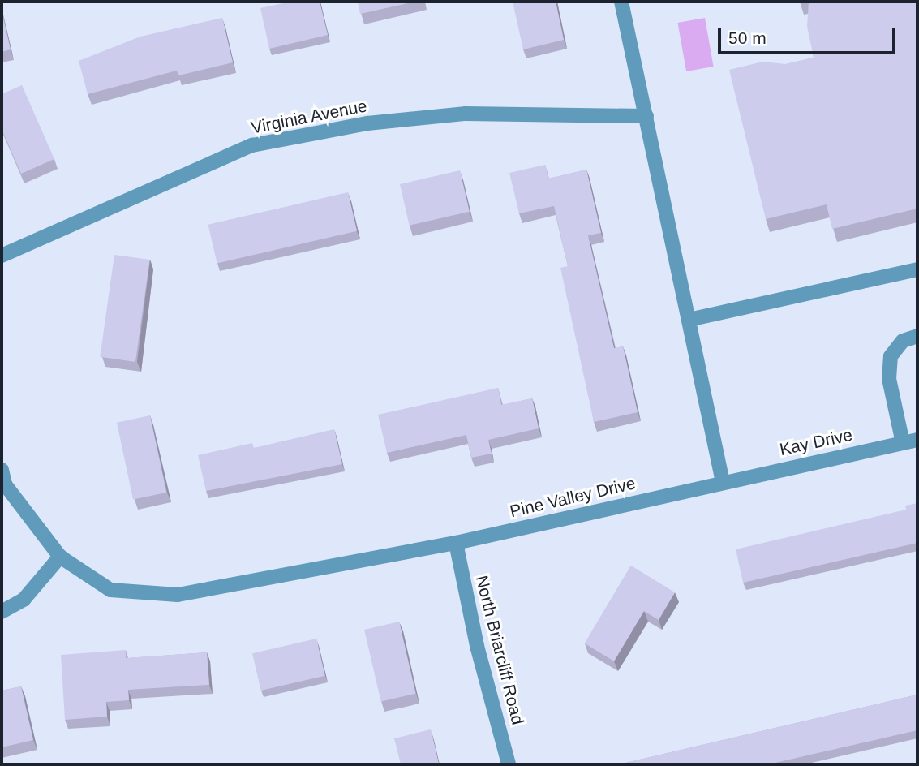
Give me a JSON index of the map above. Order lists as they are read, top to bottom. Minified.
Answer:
{"streets":{"street":["Virginia Avenue","Kay Drive","Pine Valley Drive","North Briarcliff Road"]},"crossings":[["Kay Drive","Pine Valley Drive"],["Pine Valley Drive","North Briarcliff Road"]],"scale_bar":"50 m"}
